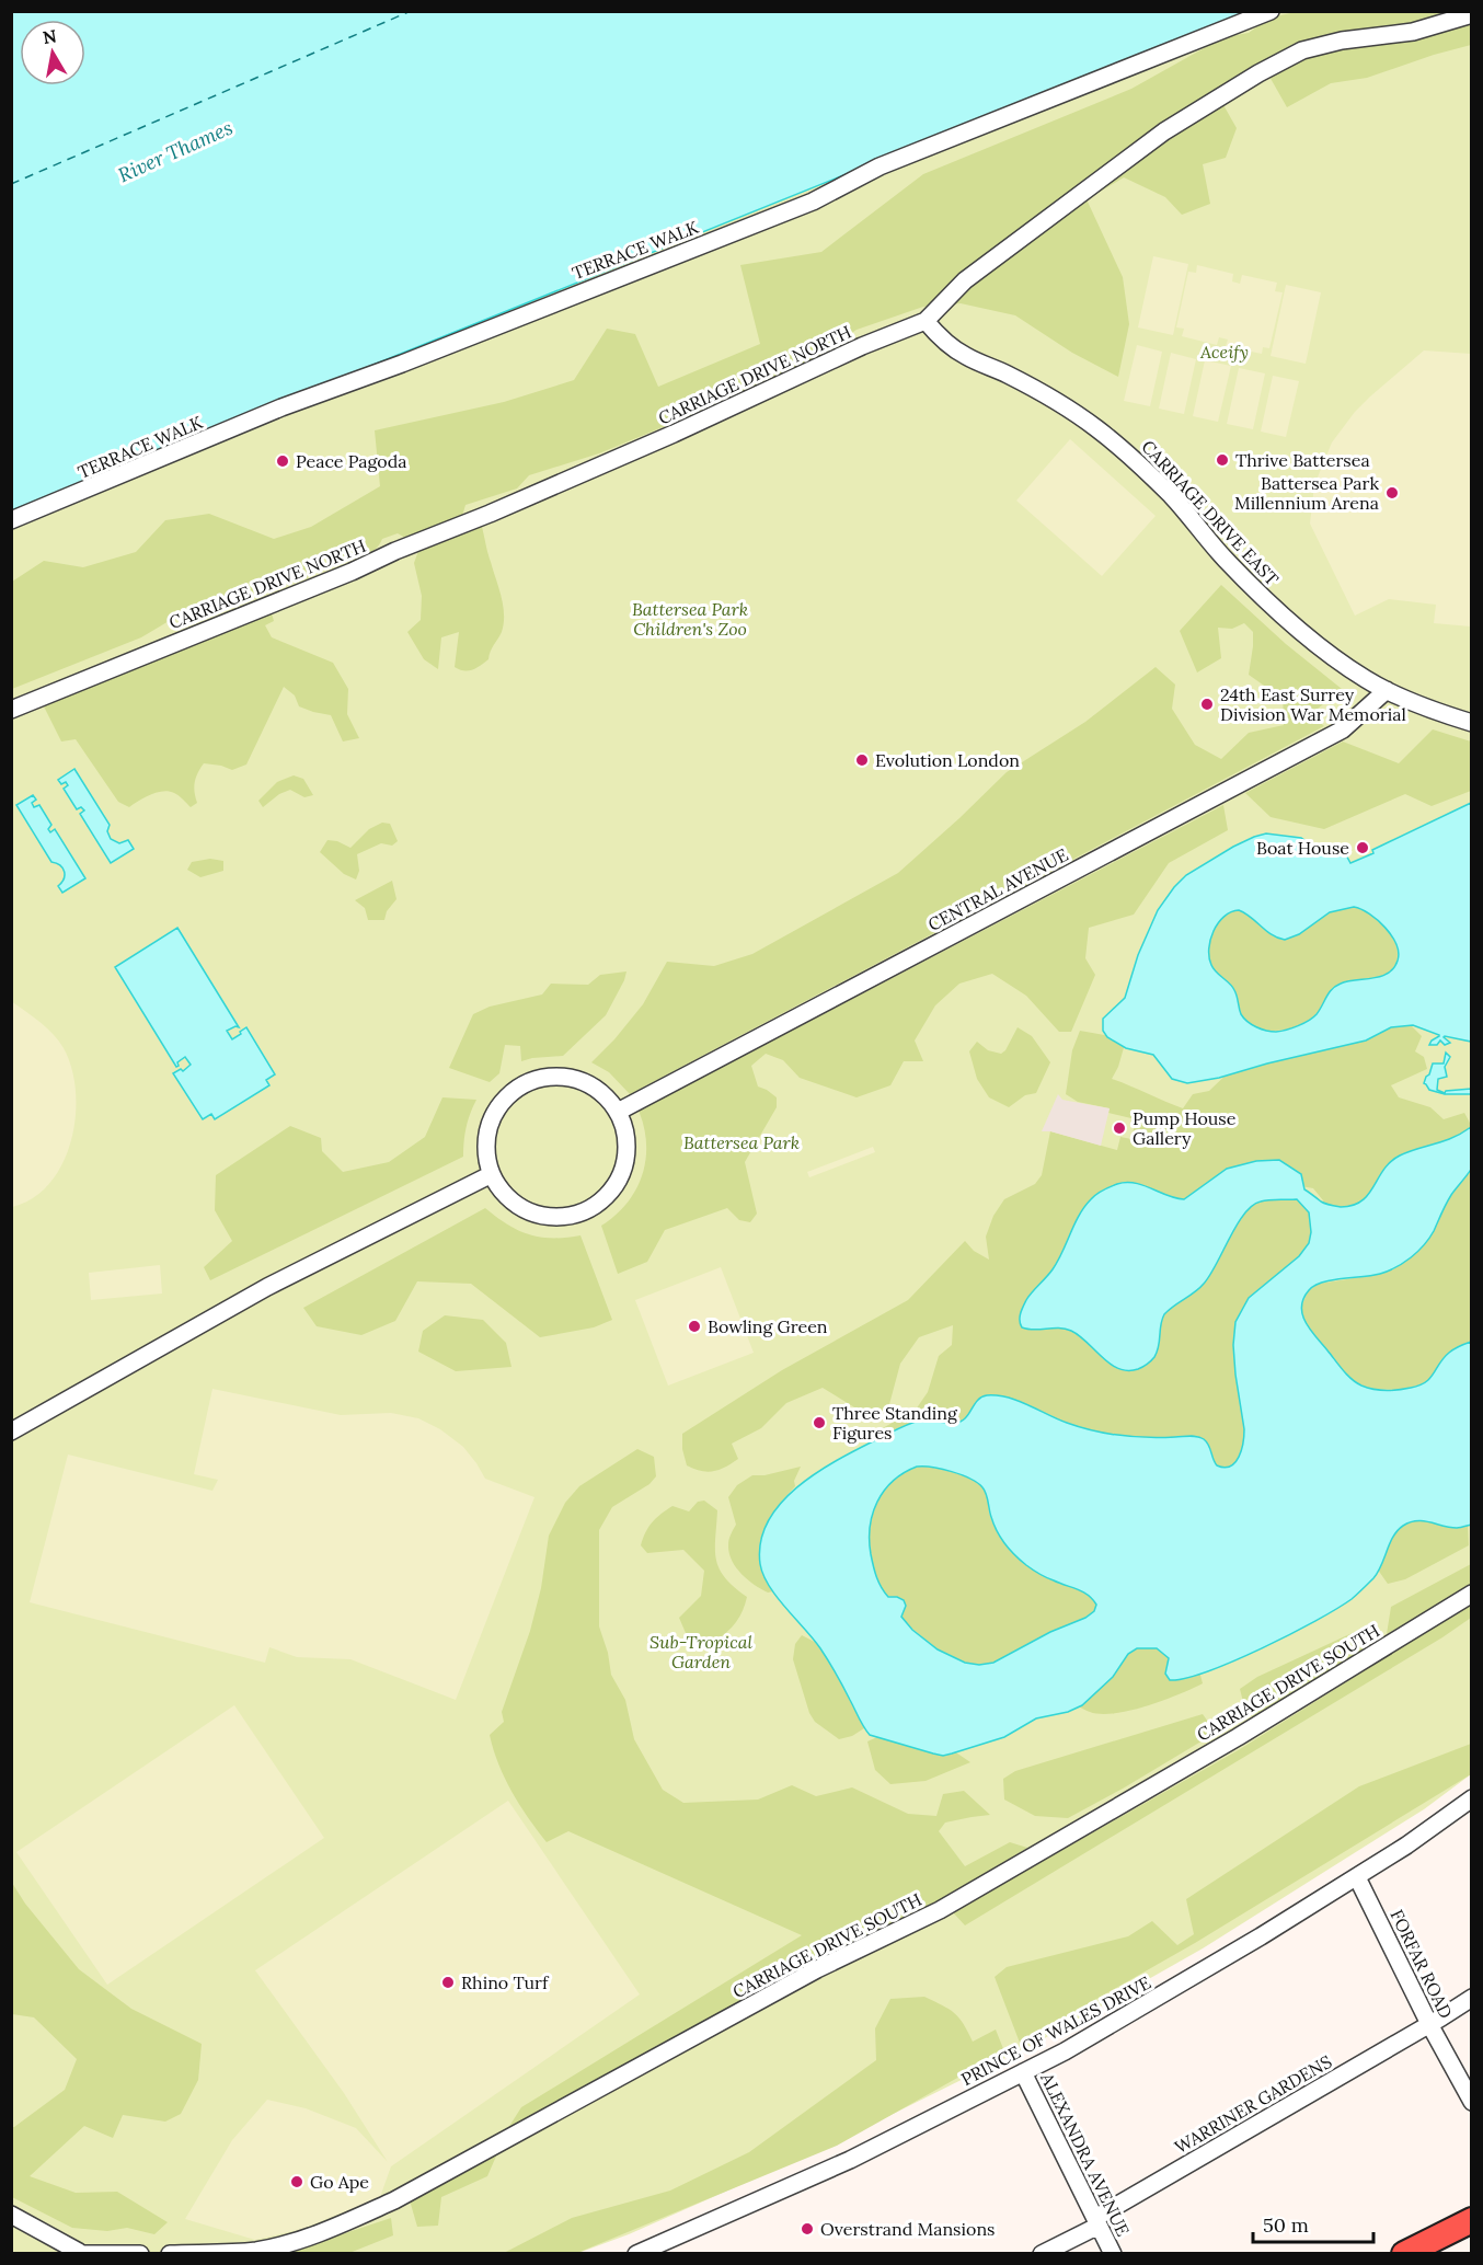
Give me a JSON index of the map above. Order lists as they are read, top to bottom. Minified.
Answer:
{"streets":{"street":["TERRACE WALK","CARRIAGE DRIVE NORTH","CARRIAGE DRIVE EAST","CENTRAL AVENUE","CARRIAGE DRIVE SOUTH","FORFAR ROAD","PRINCE OF WALES DRIVE","WARRINER GARDENS","ALEXANDRA AVENUE"]},"crossings":[["CARRIAGE DRIVE NORTH","CARRIAGE DRIVE EAST"],["CARRIAGE DRIVE EAST","CENTRAL AVENUE"],["FORFAR ROAD","PRINCE OF WALES DRIVE"],["FORFAR ROAD","WARRINER GARDENS"],["PRINCE OF WALES DRIVE","ALEXANDRA AVENUE"],["WARRINER GARDENS","ALEXANDRA AVENUE"]],"water":["River Thames"],"parks":["Aceify","Battersea Park Children's Zoo","Battersea Park","Sub-Tropical Garden"],"places":["Thrive Battersea","Peace Pagoda","Battersea Park Millennium Arena","24th East Surrey Division War Memorial","Evolution London","Boat House","Pump House Gallery","Bowling Green","Three Standing Figures","Rhino Turf","Go Ape","Overstrand Mansions"],"scale_bar":"50 m","north":"top"}
